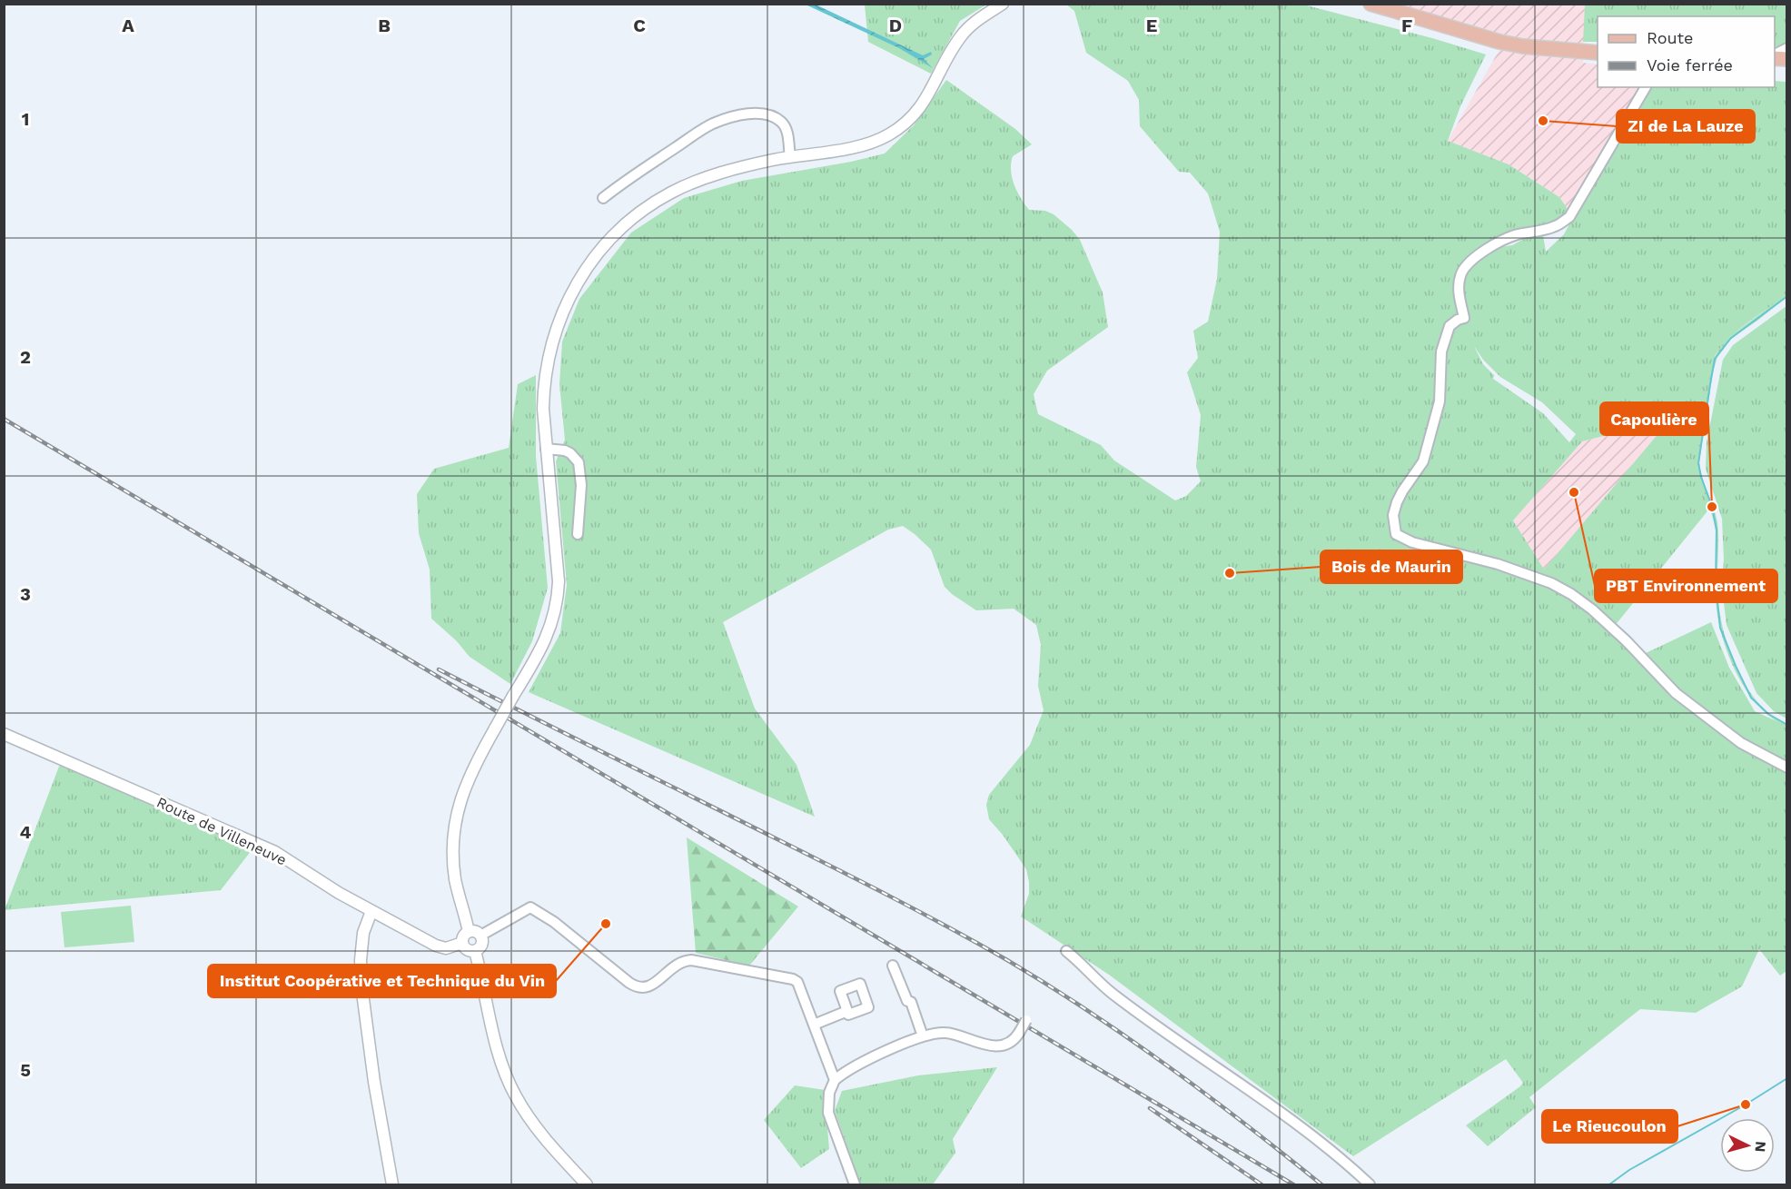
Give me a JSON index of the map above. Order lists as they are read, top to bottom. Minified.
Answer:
{"streets":{"street":["Route de Villeneuve"]},"places":["ZI de La Lauze","PBT Environnement","Capoulière","Bois de Maurin","Institut Coopérative et Technique du Vin","Le Rieucoulon"],"legend":["Route","Voie ferrée"],"north":"right","grid":{"columns":["A","B","C","D","E","F"],"rows":["1","2","3","4","5"]}}
